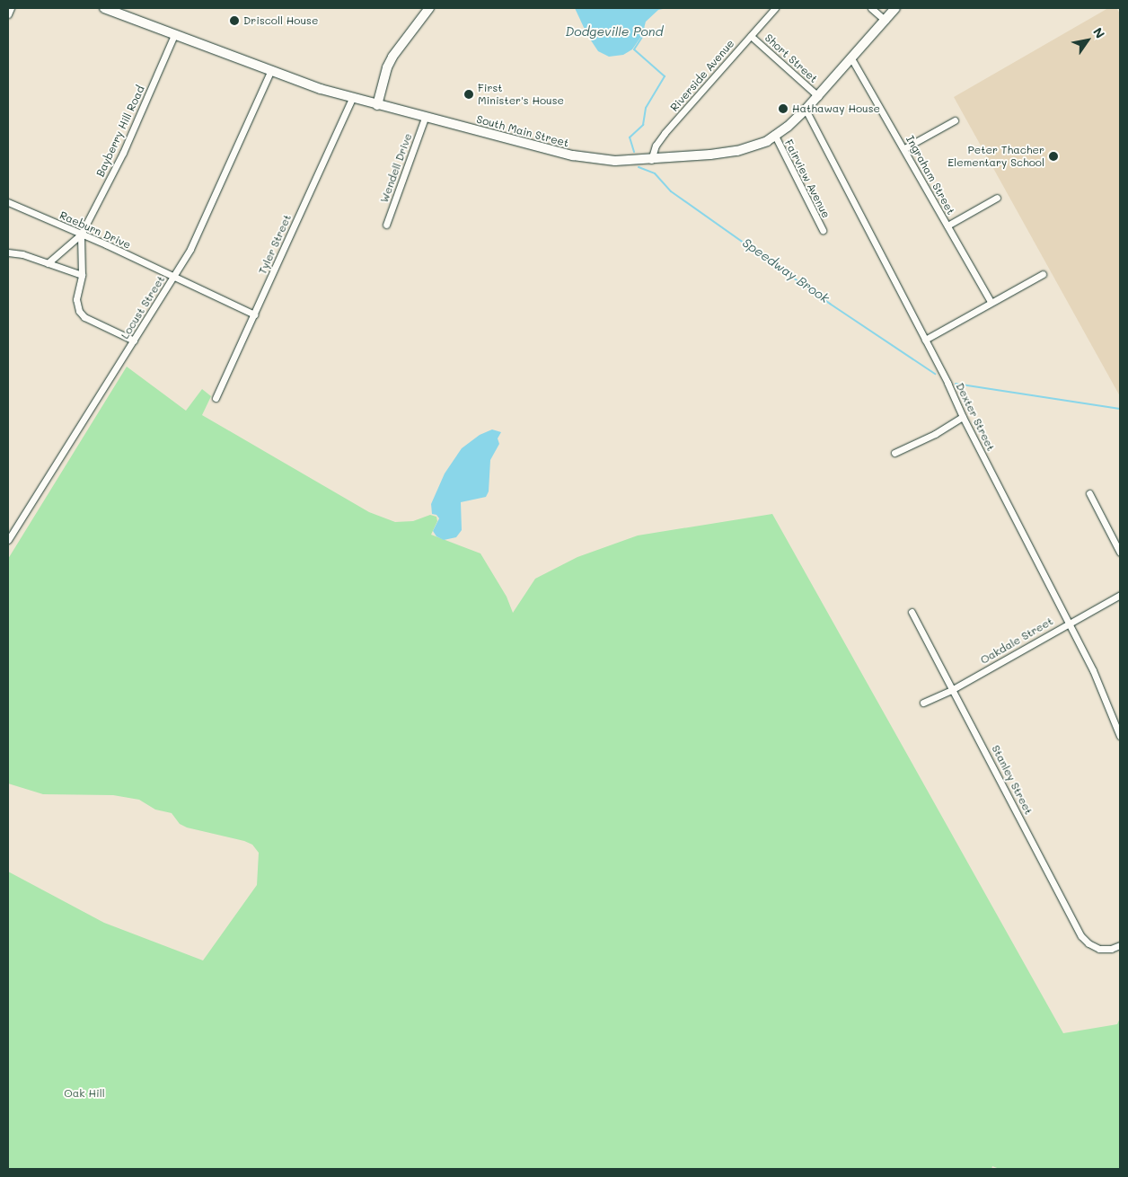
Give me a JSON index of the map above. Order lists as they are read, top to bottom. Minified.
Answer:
{"streets":{"main road":["South Main Street"],"street":["Short Street","Riverside Avenue","Bayberry Hill Road","Wendell Drive","Ingraham Street","Fairview Avenue","Raeburn Drive","Tyler Street","Locust Street","Dexter Street","Oakdale Street","Stanley Street"]},"crossings":[["Short Street","Riverside Avenue"],["Short Street","South Main Street"],["Riverside Avenue","South Main Street"],["Bayberry Hill Road","South Main Street"],["Bayberry Hill Road","Raeburn Drive"],["Bayberry Hill Road","Locust Street"],["South Main Street","Wendell Drive"],["South Main Street","Ingraham Street"],["South Main Street","Fairview Avenue"],["South Main Street","Tyler Street"],["South Main Street","Locust Street"],["South Main Street","Dexter Street"],["Raeburn Drive","Tyler Street"],["Raeburn Drive","Locust Street"],["Dexter Street","Oakdale Street"],["Oakdale Street","Stanley Street"]],"water":["Dodgeville Pond","Speedway Brook"],"parks":["Oak Hill"],"places":["Driscoll House","First Minister's House","Hathaway House","Peter Thacher Elementary School"],"north":"top right"}
